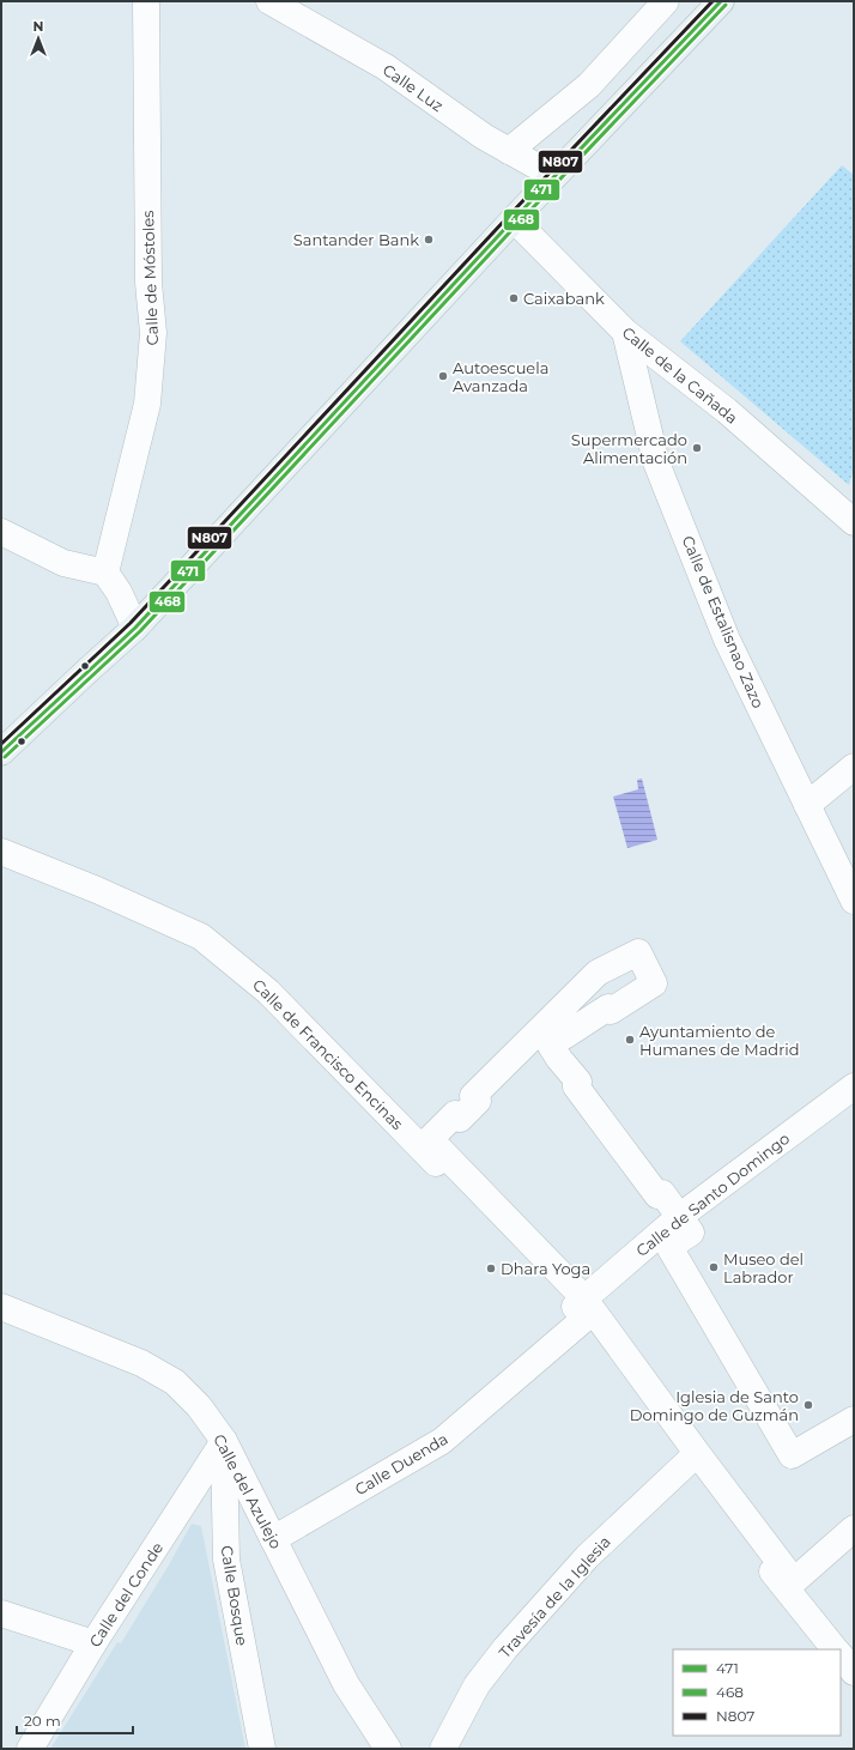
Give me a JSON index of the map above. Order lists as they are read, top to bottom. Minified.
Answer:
{"streets":{"street":["Calle Luz","Calle de Móstoles","Calle de la Cañada","Calle de Estalisnao Zazo","Calle de Francisco Encinas","Calle de Santo Domingo","Calle Duenda","Calle del Azulejo","Calle del Conde","Calle Bosque","Travesía de la Iglesia"]},"crossings":[["Calle de la Cañada","Calle de Estalisnao Zazo"],["Calle de Francisco Encinas","Calle de Santo Domingo"],["Calle de Francisco Encinas","Calle Duenda"],["Calle de Francisco Encinas","Travesía de la Iglesia"],["Calle de Santo Domingo","Calle Duenda"],["Calle Duenda","Calle del Azulejo"],["Calle del Azulejo","Calle del Conde"],["Calle del Azulejo","Calle Bosque"],["Calle del Conde","Calle Bosque"]],"places":["Santander Bank","Caixabank","Autoescuela Avanzada","Supermercado Alimentación","Ayuntamiento de Humanes de Madrid","Museo del Labrador","Dhara Yoga","Iglesia de Santo Domingo de Guzmán"],"lines":["transit line 471","transit line N807","transit line 468"],"legend":["471","468","N807"],"scale_bar":"20 m","north":"top"}
